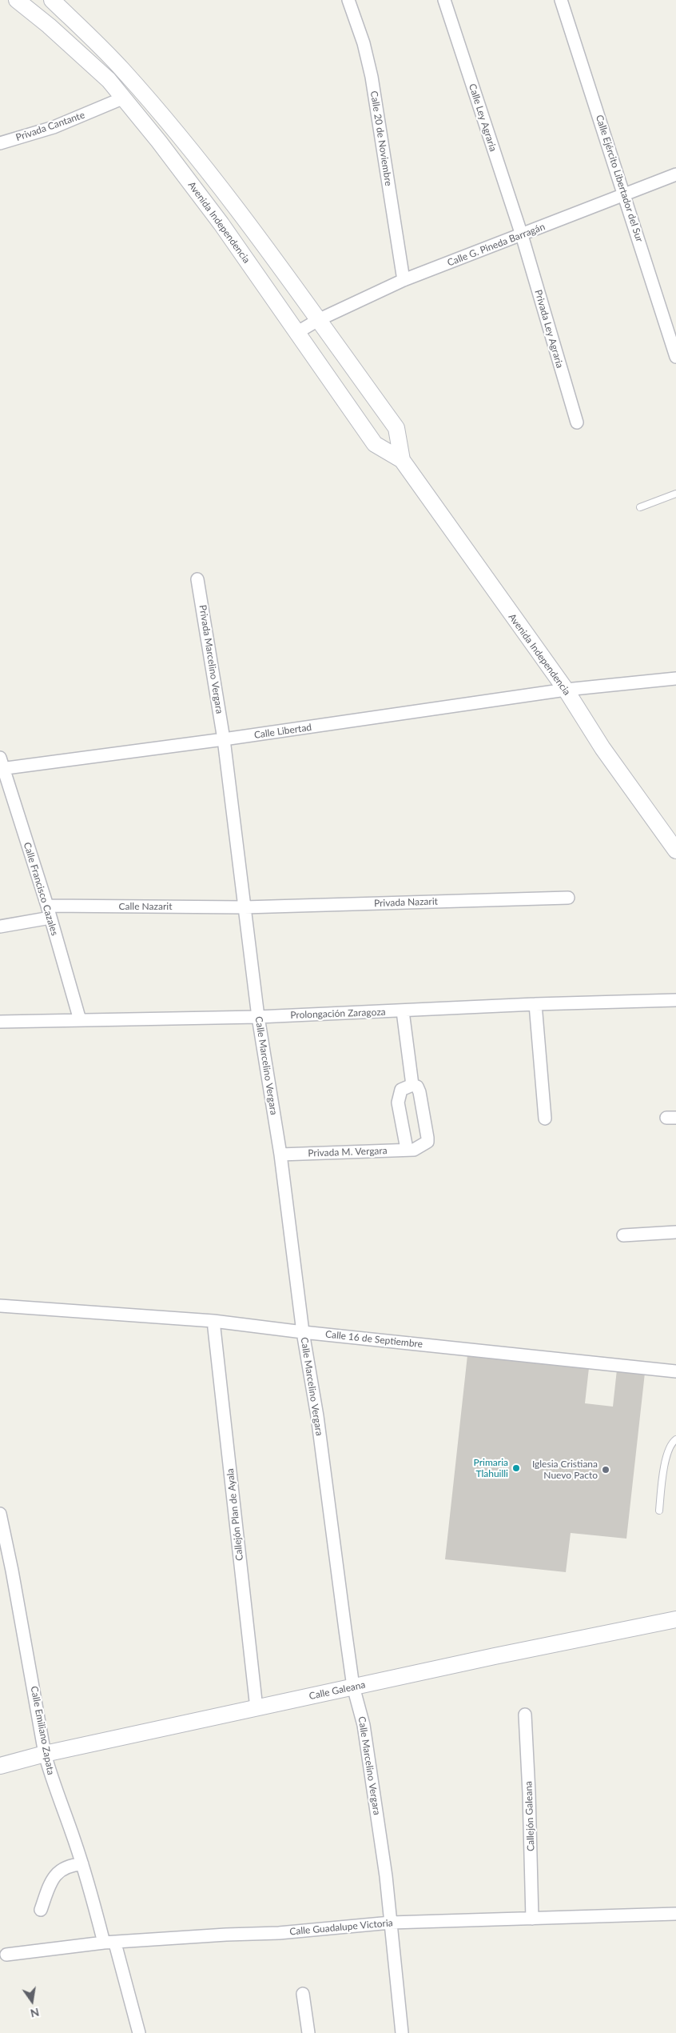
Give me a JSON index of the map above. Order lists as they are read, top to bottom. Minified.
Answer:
{"streets":{"main road":["Avenida Independencia","Calle Galeana"],"street":["Calle Ley Agraria","Privada Cantante","Calle 20 de Noviembre","Calle Ejército Libertador del Sur","Calle G. Pineda Barragán","Privada Ley Agraria","Privada Marcelino Vergara","Calle Libertad","Calle Francisco Cazales","Privada Nazarit","Calle Nazarit","Prolongación Zaragoza","Calle Marcelino Vergara","Privada M. Vergara","Calle 16 de Septiembre","Callejón Plan de Ayala","Calle Emiliano Zapata","Callejón Galeana","Calle Guadalupe Victoria"]},"crossings":[["Calle Ley Agraria","Calle G. Pineda Barragán"],["Calle Ley Agraria","Privada Ley Agraria"],["Privada Cantante","Avenida Independencia"],["Calle 20 de Noviembre","Calle G. Pineda Barragán"],["Calle Ejército Libertador del Sur","Calle G. Pineda Barragán"],["Avenida Independencia","Calle G. Pineda Barragán"],["Avenida Independencia","Calle Libertad"],["Calle G. Pineda Barragán","Privada Ley Agraria"],["Privada Marcelino Vergara","Calle Libertad"],["Privada Marcelino Vergara","Calle Marcelino Vergara"],["Calle Libertad","Calle Francisco Cazales"],["Calle Libertad","Calle Marcelino Vergara"],["Calle Francisco Cazales","Calle Nazarit"],["Calle Francisco Cazales","Prolongación Zaragoza"],["Privada Nazarit","Calle Nazarit"],["Privada Nazarit","Calle Marcelino Vergara"],["Calle Nazarit","Calle Marcelino Vergara"],["Prolongación Zaragoza","Calle Marcelino Vergara"],["Calle Marcelino Vergara","Privada M. Vergara"],["Calle Marcelino Vergara","Calle 16 de Septiembre"],["Calle Marcelino Vergara","Calle Galeana"],["Calle Marcelino Vergara","Calle Guadalupe Victoria"],["Calle 16 de Septiembre","Callejón Plan de Ayala"],["Callejón Plan de Ayala","Calle Galeana"],["Calle Galeana","Calle Emiliano Zapata"],["Calle Emiliano Zapata","Calle Guadalupe Victoria"],["Callejón Galeana","Calle Guadalupe Victoria"]],"places":["Primaria Tlahuilli","Iglesia Cristiana Nuevo Pacto"],"north":"bottom"}
